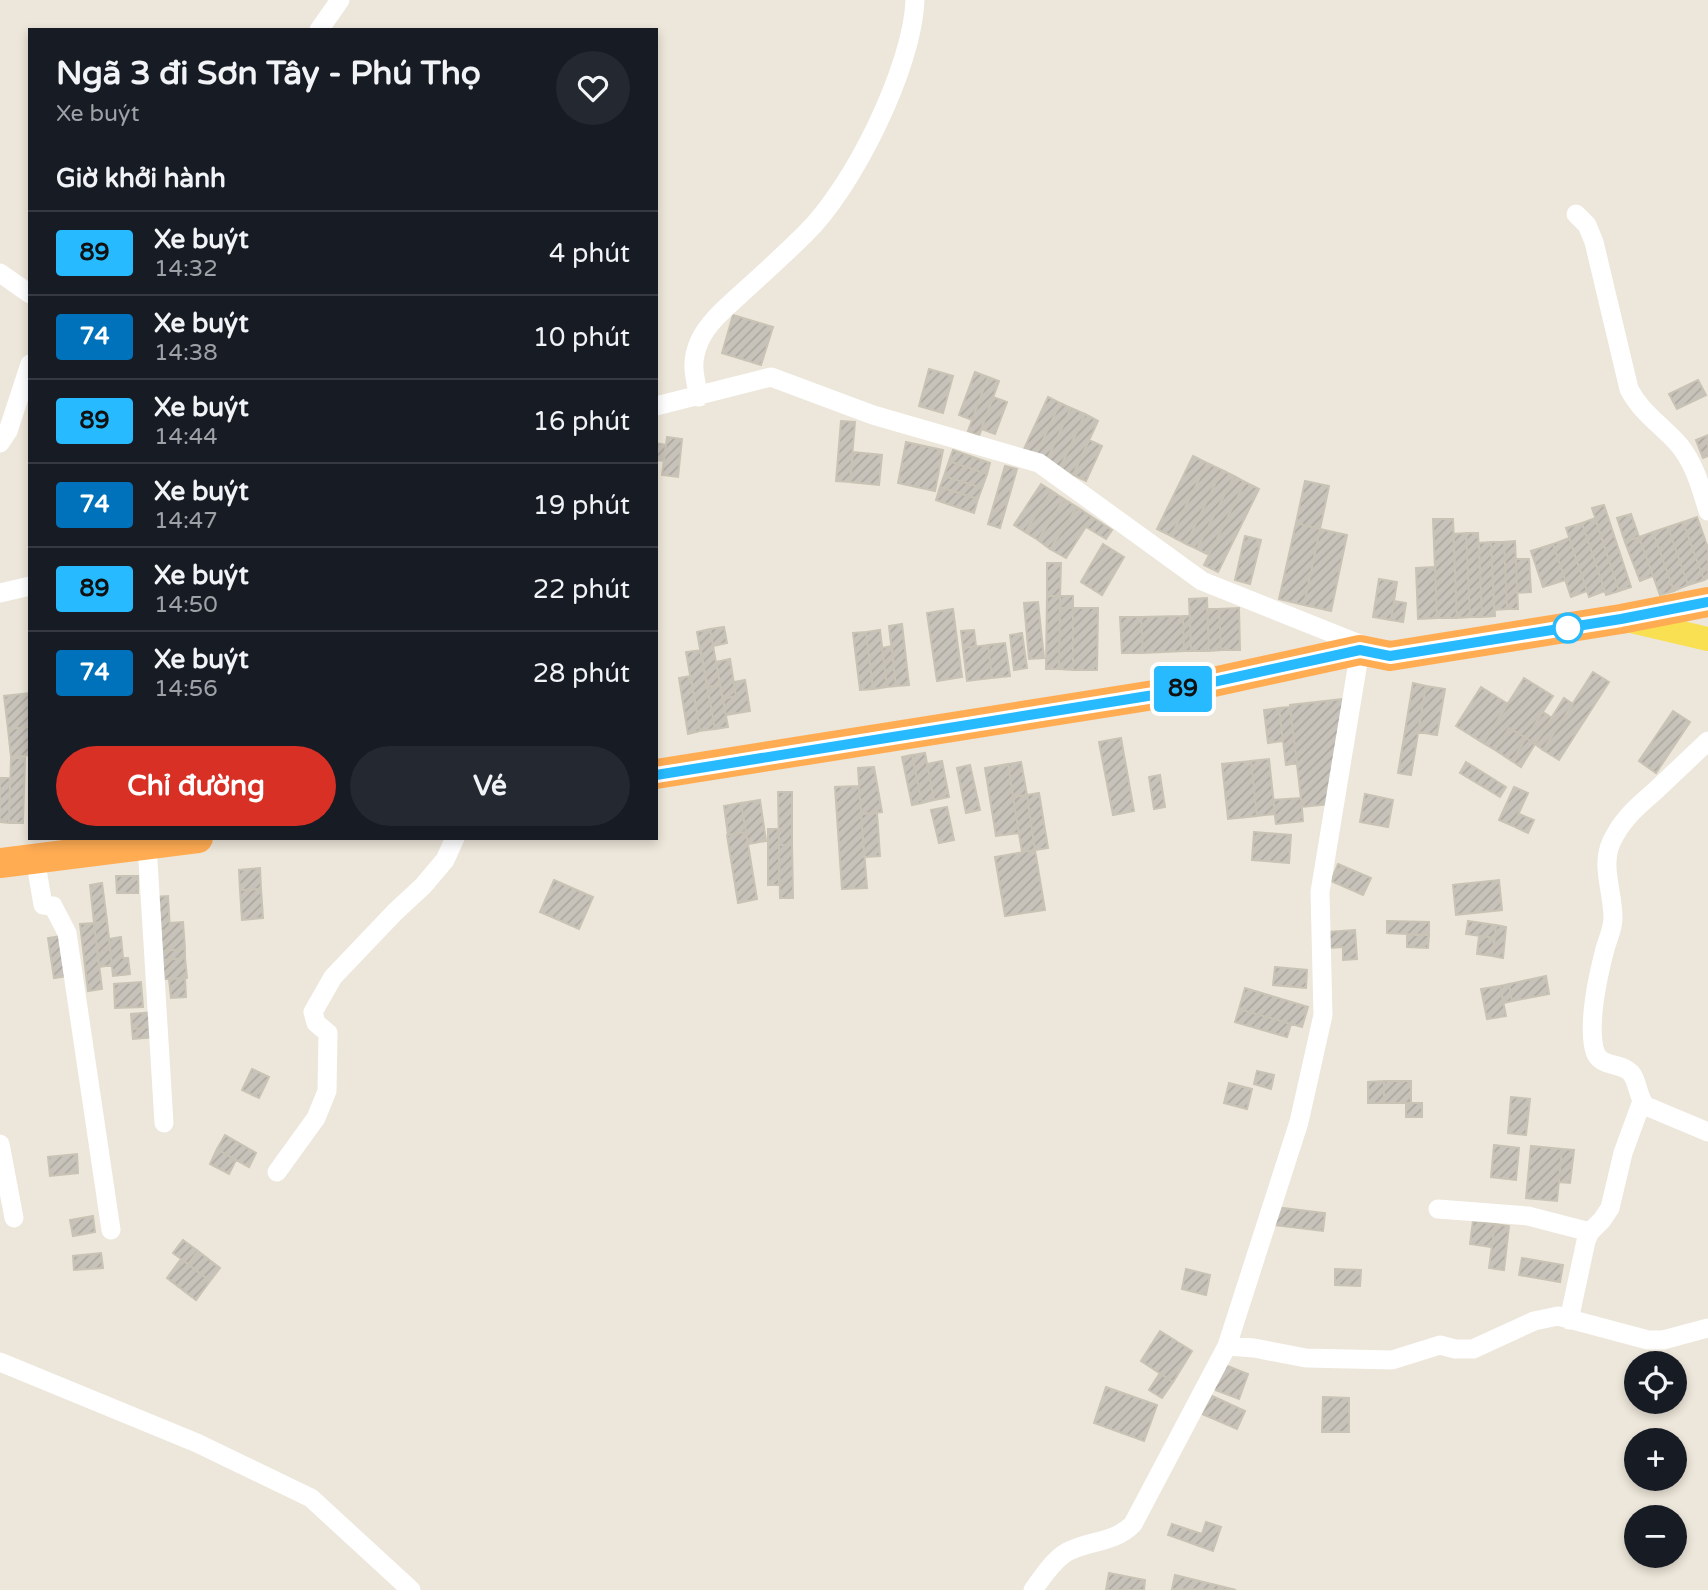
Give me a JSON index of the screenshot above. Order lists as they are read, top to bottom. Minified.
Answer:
{"lines":["bus line 89"],"page":{"on_map":"89","heading":[["Ngã 3 đi Sơn Tây - Phú Thọ","Xe buýt"],"Giờ khởi hành"],"list":[{"mark":"89","name":"Xe buýt","note":"14:32","value":"4 phút"},{"mark":"74","name":"Xe buýt","note":"14:38","value":"10 phút"},{"mark":"89","name":"Xe buýt","note":"14:44","value":"16 phút"},{"mark":"74","name":"Xe buýt","note":"14:47","value":"19 phút"},{"mark":"89","name":"Xe buýt","note":"14:50","value":"22 phút"},{"mark":"74","name":"Xe buýt","note":"14:56","value":"28 phút"}],"buttons":["Chỉ đường","Vé"],"map_buttons":["+","−"]}}
